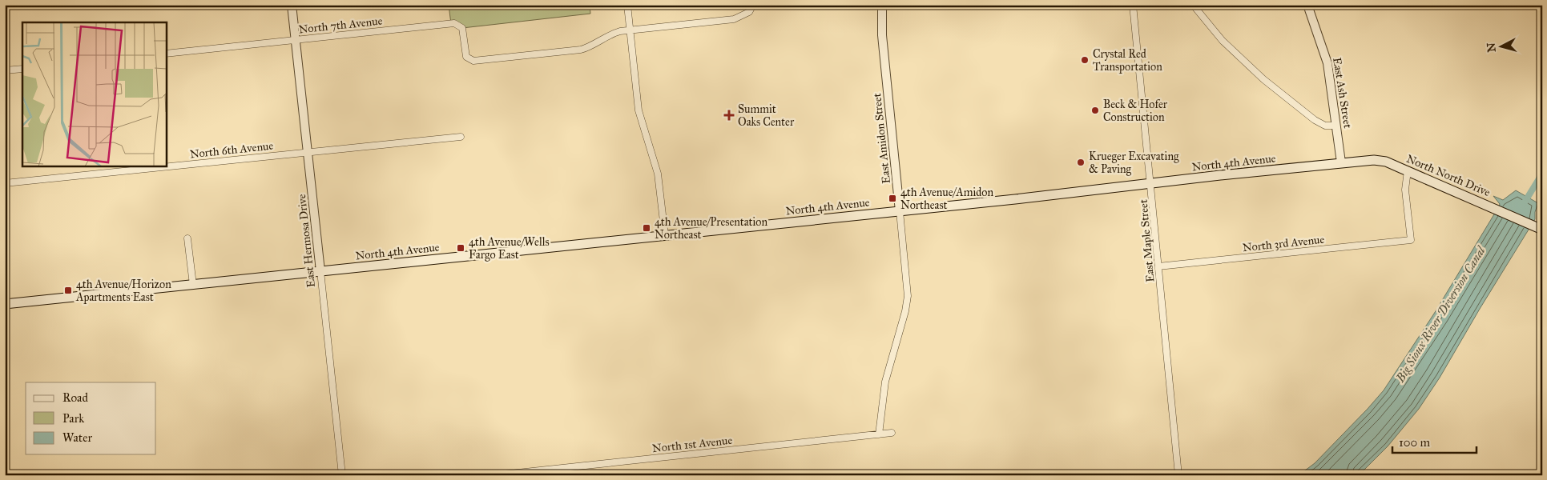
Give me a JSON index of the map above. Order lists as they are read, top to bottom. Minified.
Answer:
{"streets":{"main road":["North 4th Avenue","North North Drive"],"street":["North 7th Avenue","East Ash Street","East Amidon Street","North 6th Avenue","East Hermosa Drive","East Maple Street","North 3rd Avenue","North 1st Avenue"]},"crossings":[["North 7th Avenue","East Hermosa Drive"],["East Ash Street","North 4th Avenue"],["East Ash Street","North North Drive"],["East Amidon Street","North 4th Avenue"],["East Amidon Street","North 1st Avenue"],["North 6th Avenue","East Hermosa Drive"],["North 4th Avenue","North North Drive"],["North 4th Avenue","East Hermosa Drive"],["North 4th Avenue","East Maple Street"],["North North Drive","North 3rd Avenue"],["East Maple Street","North 3rd Avenue"]],"water":["Big Sioux River Diversion Canal"],"places":{"other":["Crystal Red Transportation","Beck & Hofer Construction","Krueger Excavating & Paving"],"health":["Summit Oaks Center"],"transit":["4th Avenue/Amidon Northeast","4th Avenue/Presentation Northeast","4th Avenue/Wells Fargo East","4th Avenue/Horizon Apartments East"]},"legend":["Road","Park","Water"],"scale_bar":"100 m","north":"left"}
